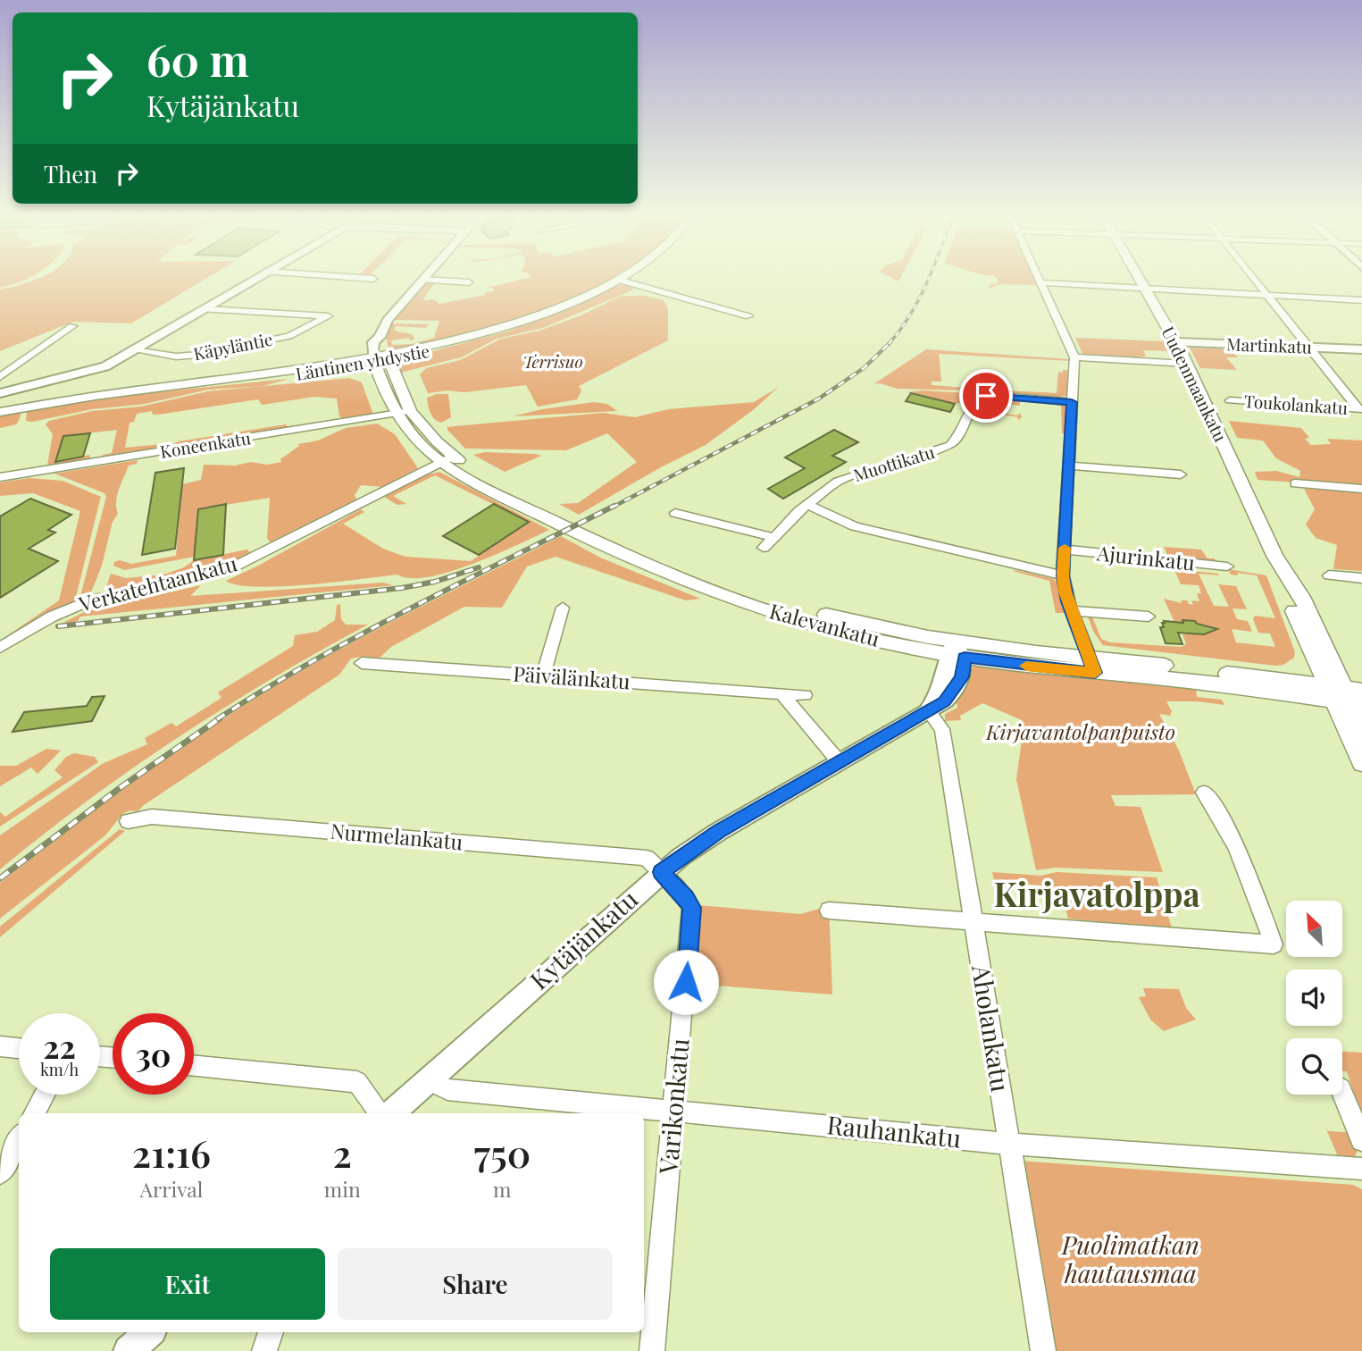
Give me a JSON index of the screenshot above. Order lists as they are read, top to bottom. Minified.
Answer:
{"streets":{"main road":["Läntinen yhdystie","Uudenmaankatu","Kalevankatu"],"street":["Martinkatu","Käpyläntie","Toukolankatu","Koneenkatu","Muottikatu","Ajurinkatu","Verkatehtaankatu","Päivälänkatu","Nurmelankatu","Kytäjänkatu","Aholankatu","Varikonkatu","Rauhankatu"]},"crossings":[["Martinkatu","Uudenmaankatu"],["Läntinen yhdystie","Kalevankatu"],["Uudenmaankatu","Kalevankatu"],["Koneenkatu","Kalevankatu"],["Verkatehtaankatu","Kalevankatu"],["Kalevankatu","Kytäjänkatu"],["Nurmelankatu","Kytäjänkatu"],["Nurmelankatu","Varikonkatu"],["Kytäjänkatu","Aholankatu"],["Kytäjänkatu","Varikonkatu"],["Kytäjänkatu","Rauhankatu"],["Aholankatu","Rauhankatu"],["Varikonkatu","Rauhankatu"]],"districts":["Kirjavatolppa"],"parks":["Terrisuo","Kirjavantolpanpuisto","Puolimatkan hautausmaa"],"north":"top left","page":{"turn":["60 m","Kytäjänkatu"],"then":"Then","speed":"22 km/h","limit":"30","eta":["21:16","Arrival","2","min","750","m"],"buttons":["Exit","Share"]}}
